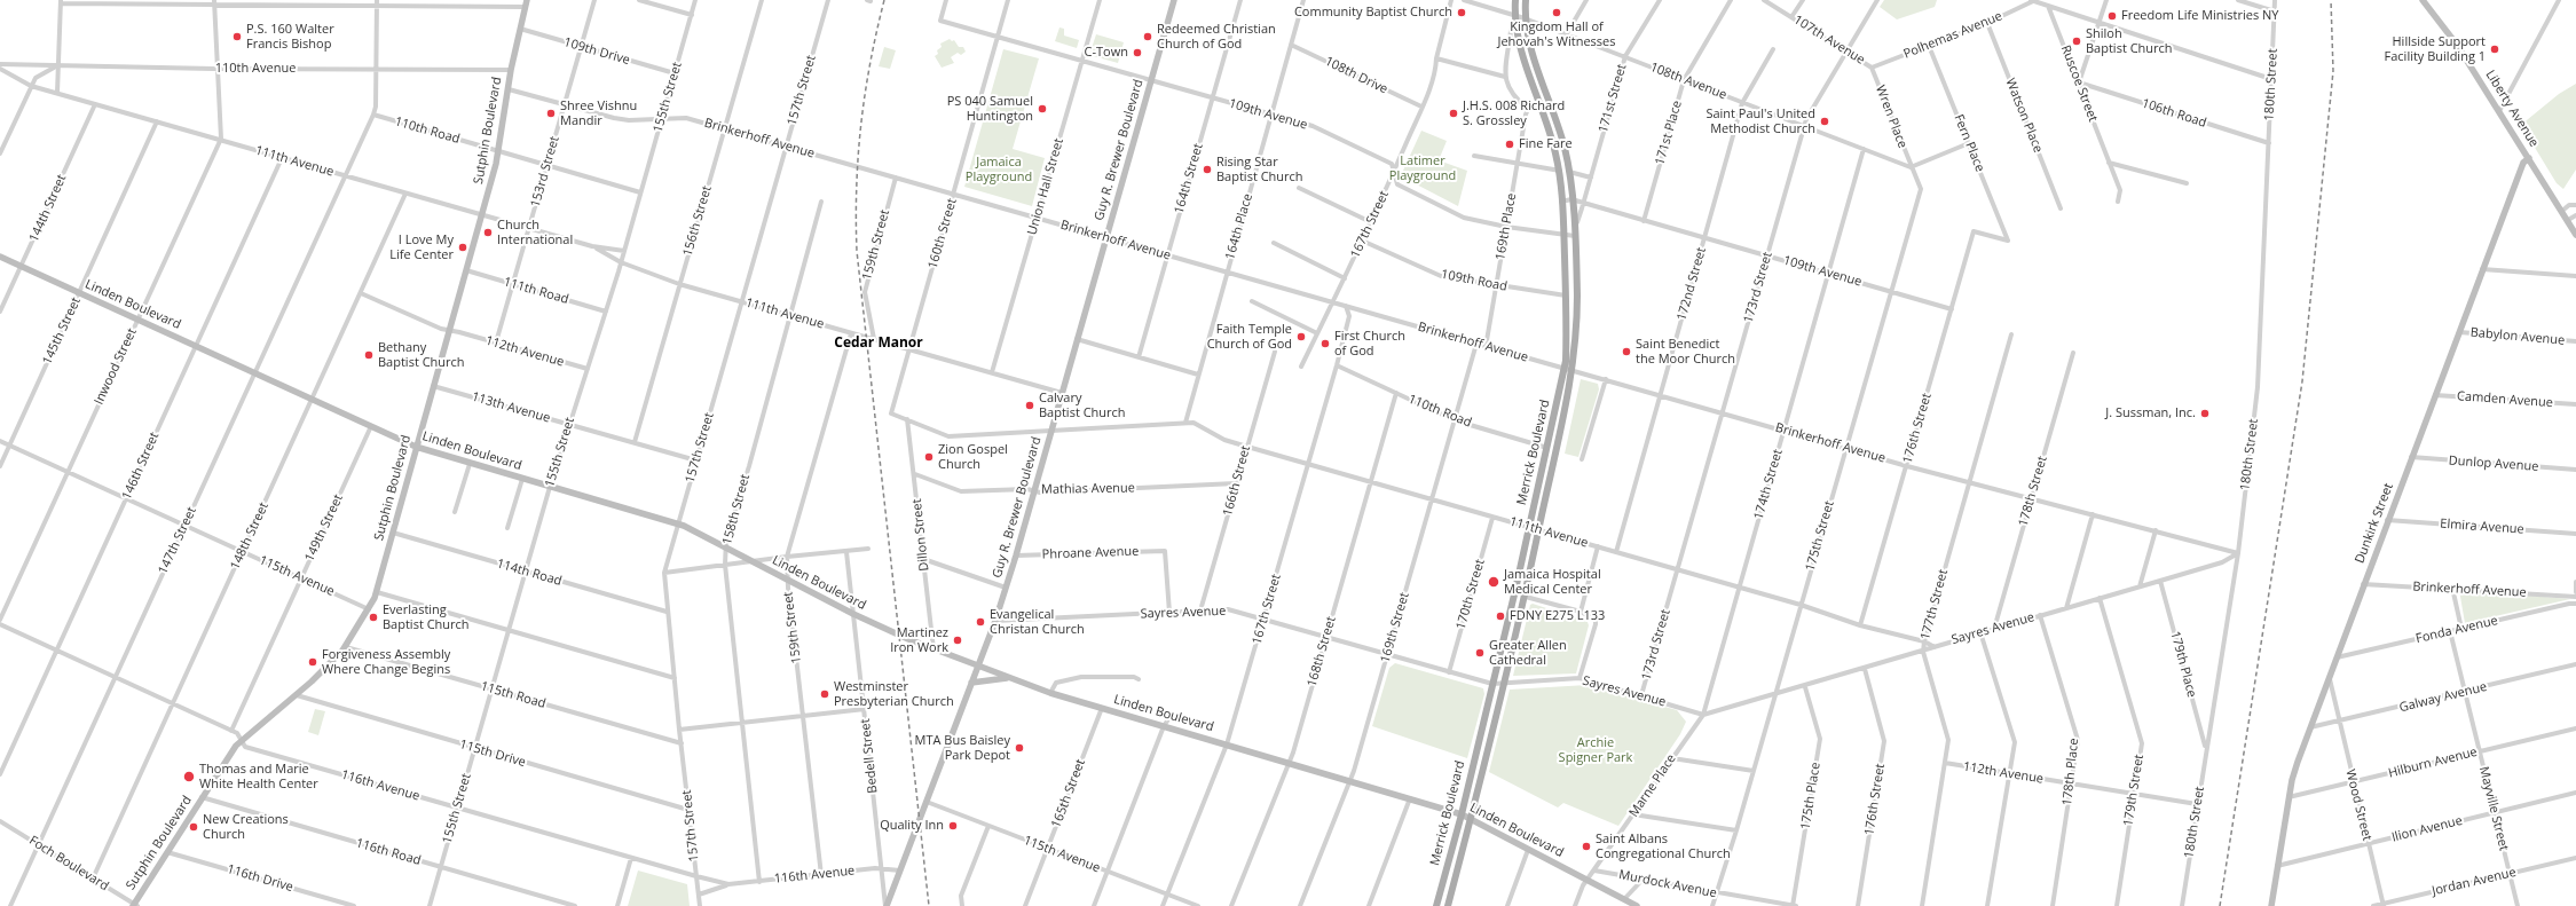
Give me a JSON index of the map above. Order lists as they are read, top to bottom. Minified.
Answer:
{"streets":{"main road":["Liberty Avenue","Sutphin Boulevard","Guy R. Brewer Boulevard","Linden Boulevard","Merrick Boulevard","Dunkirk Street"],"street":["Polhemas Avenue","107th Avenue","109th Drive","110th Avenue","108th Drive","108th Avenue","Ruscoe Street","180th Street","157th Street","155th Street","171st Street","106th Road","109th Avenue","Watson Place","Wren Place","110th Road","171st Place","Brinkerhoff Avenue","Fern Place","111th Avenue","153rd Street","164th Street","Union Hall Street","144th Street","156th Street","167th Street","164th Place","169th Place","160th Street","159th Street","109th Road","172nd Street","173rd Street","111th Road","145th Street","Babylon Avenue","112th Avenue","Inwood Street","Camden Avenue","113th Avenue","176th Street","Dunlop Avenue","146th Street","166th Street","174th Street","Mathias Avenue","178th Street","158th Street","Elmira Avenue","149th Street","Dillon Street","148th Street","175th Street","147th Street","Phroane Avenue","114th Road","115th Avenue","170th Street","177th Street","Sayres Avenue","169th Street","Fonda Avenue","168th Street","179th Place","115th Road","Galway Avenue","115th Drive","Bedell Street","Hilburn Avenue","178th Place","116th Avenue","Marne Place","179th Street","165th Street","175th Place","Wood Street","Mayville Street","Ilion Avenue","116th Road","Foch Boulevard","116th Drive","Jordan Avenue","Murdock Avenue"]},"crossings":[["Polhemas Avenue","107th Avenue"],["Polhemas Avenue","Watson Place"],["Polhemas Avenue","Wren Place"],["Polhemas Avenue","Fern Place"],["107th Avenue","Wren Place"],["107th Avenue","173rd Street"],["109th Drive","155th Street"],["109th Drive","Sutphin Boulevard"],["109th Drive","153rd Street"],["110th Avenue","Sutphin Boulevard"],["110th Avenue","Inwood Street"],["108th Drive","167th Street"],["108th Drive","164th Place"],["108th Avenue","171st Street"],["108th Avenue","Wren Place"],["108th Avenue","171st Place"],["108th Avenue","172nd Street"],["108th Avenue","173rd Street"],["108th Avenue","Merrick Boulevard"],["108th Avenue","174th Street"],["108th Avenue","175th Street"],["Ruscoe Street","106th Road"],["180th Street","106th Road"],["180th Street","Brinkerhoff Avenue"],["180th Street","112th Avenue"],["180th Street","Sayres Avenue"],["180th Street","179th Place"],["157th Street","Brinkerhoff Avenue"],["157th Street","111th Avenue"],["157th Street","Linden Boulevard"],["157th Street","113th Avenue"],["157th Street","114th Road"],["157th Street","115th Road"],["157th Street","115th Drive"],["157th Street","116th Avenue"],["155th Street","110th Road"],["155th Street","Brinkerhoff Avenue"],["155th Street","111th Avenue"],["155th Street","111th Road"],["155th Street","Linden Boulevard"],["155th Street","112th Avenue"],["155th Street","113th Avenue"],["155th Street","114th Road"],["155th Street","115th Road"],["155th Street","115th Drive"],["155th Street","116th Avenue"],["155th Street","116th Road"],["171st Street","109th Avenue"],["171st Street","Merrick Boulevard"],["Liberty Avenue","Dunkirk Street"],["109th Avenue","171st Place"],["109th Avenue","Guy R. Brewer Boulevard"],["109th Avenue","164th Street"],["109th Avenue","Union Hall Street"],["109th Avenue","167th Street"],["109th Avenue","164th Place"],["109th Avenue","169th Place"],["109th Avenue","160th Street"],["109th Avenue","172nd Street"],["109th Avenue","173rd Street"],["109th Avenue","176th Street"],["109th Avenue","Merrick Boulevard"],["109th Avenue","174th Street"],["109th Avenue","175th Street"],["Wren Place","175th Street"],["110th Road","Sutphin Boulevard"],["110th Road","153rd Street"],["110th Road","167th Street"],["110th Road","Merrick Boulevard"],["110th Road","147th Street"],["110th Road","169th Street"],["110th Road","168th Street"],["Sutphin Boulevard","111th Avenue"],["Sutphin Boulevard","111th Road"],["Sutphin Boulevard","Linden Boulevard"],["Sutphin Boulevard","112th Avenue"],["Sutphin Boulevard","113th Avenue"],["Sutphin Boulevard","114th Road"],["Sutphin Boulevard","115th Avenue"],["Sutphin Boulevard","115th Road"],["Sutphin Boulevard","115th Drive"],["Sutphin Boulevard","116th Avenue"],["Sutphin Boulevard","116th Road"],["Sutphin Boulevard","Foch Boulevard"],["Sutphin Boulevard","116th Drive"],["Brinkerhoff Avenue","Guy R. Brewer Boulevard"],["Brinkerhoff Avenue","153rd Street"],["Brinkerhoff Avenue","164th Street"],["Brinkerhoff Avenue","Union Hall Street"],["Brinkerhoff Avenue","156th Street"],["Brinkerhoff Avenue","167th Street"],["Brinkerhoff Avenue","164th Place"],["Brinkerhoff Avenue","169th Place"],["Brinkerhoff Avenue","160th Street"],["Brinkerhoff Avenue","159th Street"],["Brinkerhoff Avenue","172nd Street"],["Brinkerhoff Avenue","173rd Street"],["Brinkerhoff Avenue","176th Street"],["Brinkerhoff Avenue","Merrick Boulevard"],["Brinkerhoff Avenue","174th Street"],["Brinkerhoff Avenue","178th Street"],["Brinkerhoff Avenue","Dunkirk Street"],["Brinkerhoff Avenue","175th Street"],["Brinkerhoff Avenue","177th Street"],["Brinkerhoff Avenue","Sayres Avenue"],["Brinkerhoff Avenue","169th Street"],["Fern Place","176th Street"],["Guy R. Brewer Boulevard","111th Avenue"],["Guy R. Brewer Boulevard","Linden Boulevard"],["Guy R. Brewer Boulevard","Mathias Avenue"],["Guy R. Brewer Boulevard","Phroane Avenue"],["Guy R. Brewer Boulevard","115th Avenue"],["Guy R. Brewer Boulevard","Sayres Avenue"],["Guy R. Brewer Boulevard","Bedell Street"],["Guy R. Brewer Boulevard","116th Avenue"],["111th Avenue","153rd Street"],["111th Avenue","Union Hall Street"],["111th Avenue","144th Street"],["111th Avenue","156th Street"],["111th Avenue","167th Street"],["111th Avenue","164th Place"],["111th Avenue","160th Street"],["111th Avenue","159th Street"],["111th Avenue","172nd Street"],["111th Avenue","173rd Street"],["111th Avenue","145th Street"],["111th Avenue","Inwood Street"],["111th Avenue","176th Street"],["111th Avenue","Merrick Boulevard"],["111th Avenue","146th Street"],["111th Avenue","166th Street"],["111th Avenue","174th Street"],["111th Avenue","158th Street"],["111th Avenue","Dillon Street"],["111th Avenue","148th Street"],["111th Avenue","175th Street"],["111th Avenue","147th Street"],["111th Avenue","170th Street"],["111th Avenue","177th Street"],["111th Avenue","Sayres Avenue"],["111th Avenue","169th Street"],["111th Avenue","168th Street"],["153rd Street","111th Road"],["153rd Street","112th Avenue"],["144th Street","Linden Boulevard"],["156th Street","113th Avenue"],["167th Street","109th Road"],["167th Street","Linden Boulevard"],["167th Street","115th Avenue"],["167th Street","Sayres Avenue"],["169th Place","109th Road"],["159th Street","Linden Boulevard"],["159th Street","116th Avenue"],["109th Road","Merrick Boulevard"],["173rd Street","Sayres Avenue"],["Linden Boulevard","145th Street"],["Linden Boulevard","Inwood Street"],["Linden Boulevard","Merrick Boulevard"],["Linden Boulevard","146th Street"],["Linden Boulevard","158th Street"],["Linden Boulevard","149th Street"],["Linden Boulevard","Dillon Street"],["Linden Boulevard","148th Street"],["Linden Boulevard","147th Street"],["Linden Boulevard","169th Street"],["Linden Boulevard","168th Street"],["Linden Boulevard","Bedell Street"],["Linden Boulevard","Marne Place"],["Linden Boulevard","165th Street"],["145th Street","115th Avenue"],["Babylon Avenue","Dunkirk Street"],["112th Avenue","148th Street"],["112th Avenue","177th Street"],["112th Avenue","178th Place"],["112th Avenue","179th Street"],["Inwood Street","115th Avenue"],["Camden Avenue","Dunkirk Street"],["176th Street","Sayres Avenue"],["Merrick Boulevard","Sayres Avenue"],["Dunlop Avenue","Dunkirk Street"],["146th Street","115th Avenue"],["146th Street","116th Avenue"],["166th Street","Mathias Avenue"],["166th Street","Sayres Avenue"],["174th Street","Sayres Avenue"],["174th Street","Marne Place"],["Mathias Avenue","Dillon Street"],["178th Street","Sayres Avenue"],["158th Street","116th Avenue"],["Dunkirk Street","Elmira Avenue"],["Dunkirk Street","Fonda Avenue"],["Dunkirk Street","Galway Avenue"],["Dunkirk Street","Hilburn Avenue"],["Dunkirk Street","Wood Street"],["Dunkirk Street","Ilion Avenue"],["149th Street","115th Avenue"],["149th Street","116th Avenue"],["148th Street","115th Avenue"],["148th Street","116th Avenue"],["148th Street","Foch Boulevard"],["175th Street","Sayres Avenue"],["175th Street","Murdock Avenue"],["147th Street","115th Avenue"],["147th Street","116th Avenue"],["147th Street","Foch Boulevard"],["Phroane Avenue","Sayres Avenue"],["115th Avenue","165th Street"],["170th Street","Sayres Avenue"],["177th Street","Sayres Avenue"],["Sayres Avenue","169th Street"],["Sayres Avenue","168th Street"],["Sayres Avenue","179th Place"],["Sayres Avenue","178th Place"],["Sayres Avenue","Marne Place"],["Sayres Avenue","179th Street"],["Sayres Avenue","175th Place"],["Fonda Avenue","Mayville Street"],["Galway Avenue","Wood Street"],["Galway Avenue","Mayville Street"],["Bedell Street","116th Avenue"],["Hilburn Avenue","Wood Street"],["Hilburn Avenue","Mayville Street"],["Marne Place","Murdock Avenue"],["175th Place","Murdock Avenue"],["Wood Street","Ilion Avenue"],["Wood Street","Jordan Avenue"],["Mayville Street","Ilion Avenue"],["Mayville Street","Jordan Avenue"]],"districts":["Cedar Manor"],"parks":["Latimer Playground","Jamaica Playground","Archie Spigner Park"],"places":["Community Baptist Church","Kingdom Hall of Jehovah's Witnesses","Freedom Life Ministries NY","P.S. 160 Walter Francis Bishop","Redeemed Christian Church of God","Shiloh Baptist Church","Hillside Support Facility Building 1","C-Town","PS 040 Samuel Huntington","Shree Vishnu Mandir","J.H.S. 008 Richard S. Grossley","Saint Paul's United Methodist Church","Fine Fare","Rising Star Baptist Church","Church International","I Love My Life Center","Faith Temple Church of God","First Church of God","Saint Benedict the Moor Church","Bethany Baptist Church","Calvary Baptist Church","J. Sussman, Inc.","Zion Gospel Church","Jamaica Hospital Medical Center","FDNY E275 L133","Everlasting Baptist Church","Evangelical Christan Church","Martinez Iron Work","Greater Allen Cathedral","Forgiveness Assembly Where Change Begins","Westminster Presbyterian Church","MTA Bus Baisley Park Depot","Thomas and Marie White Health Center","Quality Inn","New Creations Church","Saint Albans Congregational Church"]}
